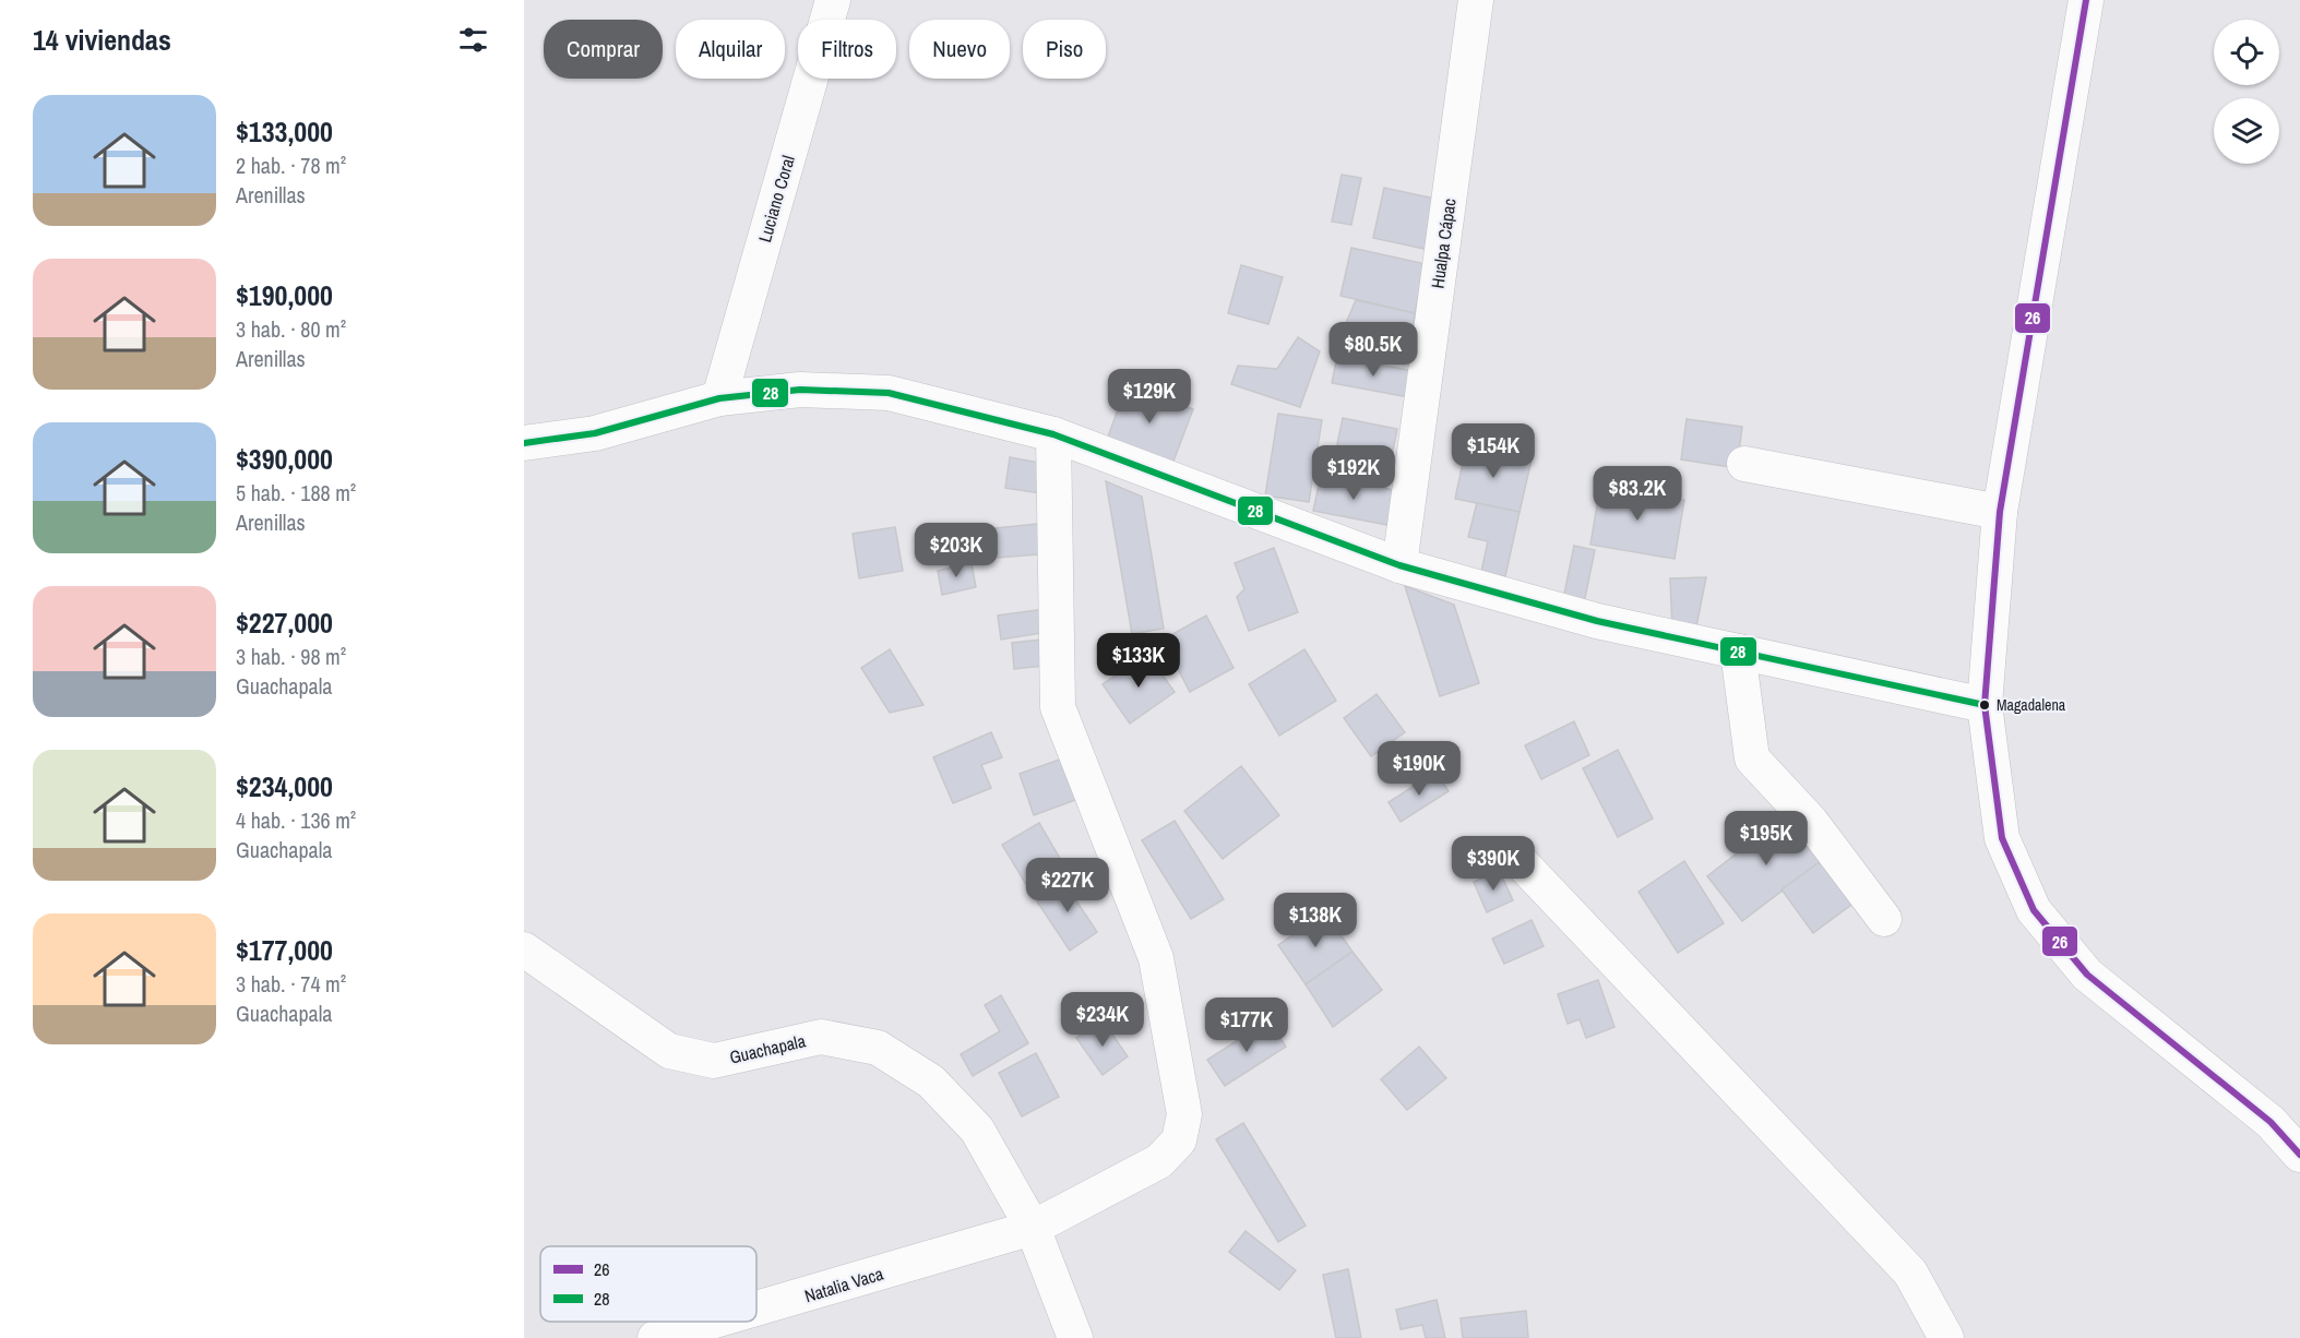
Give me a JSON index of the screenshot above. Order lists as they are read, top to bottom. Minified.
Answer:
{"streets":{"street":["Luciano Coral","Hualpa Cápac","Guachapala","Natalia Vaca"]},"crossings":[["Guachapala","Natalia Vaca"]],"places":["Magadalena"],"lines":["transit line 26","transit line 28"],"legend":["26","28"],"page":{"heading":"14 viviendas","chip":["Comprar","Alquilar","Filtros","Nuevo","Piso"],"list":[{"name":"$133,000","note":"2 hab. · 78 m² · Arenillas"},{"name":"$190,000","note":"3 hab. · 80 m² · Arenillas"},{"name":"$390,000","note":"5 hab. · 188 m² · Arenillas"},{"name":"$227,000","note":"3 hab. · 98 m² · Guachapala"},{"name":"$234,000","note":"4 hab. · 136 m² · Guachapala"},{"name":"$177,000","note":"3 hab. · 74 m² · Guachapala"}],"price":["$80.5K","$129K","$154K","$192K","$83.2K","$203K","$133K","$190K","$195K","$390K","$227K","$138K","$234K","$177K"]}}
